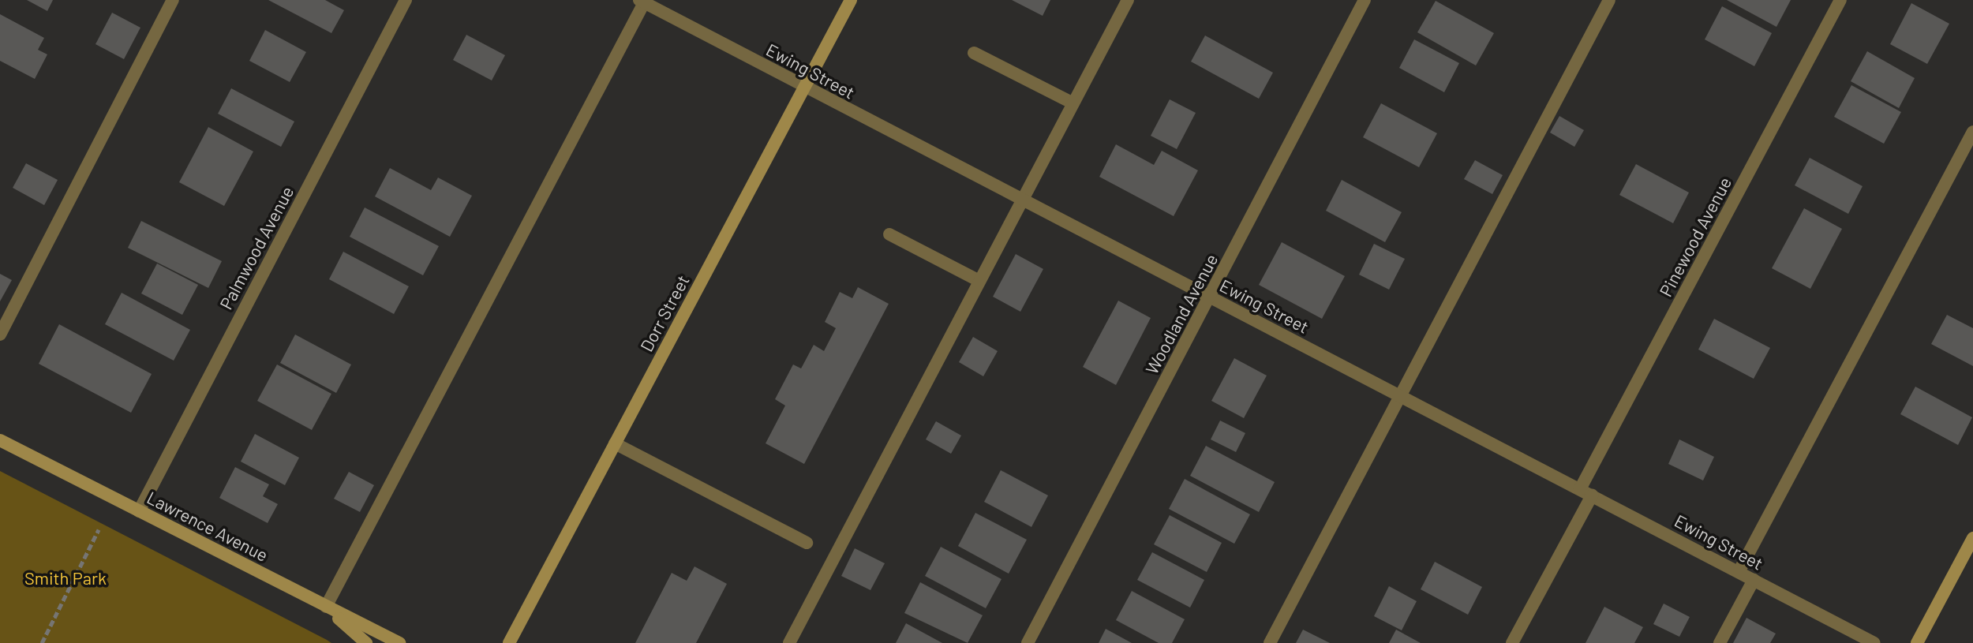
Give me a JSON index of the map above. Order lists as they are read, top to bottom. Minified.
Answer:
{"streets":{"main road":["Dorr Street","Lawrence Avenue"],"street":["Ewing Street","Pinewood Avenue","Palmwood Avenue","Woodland Avenue"]},"crossings":[["Ewing Street","Pinewood Avenue"],["Ewing Street","Dorr Street"],["Ewing Street","Woodland Avenue"],["Palmwood Avenue","Lawrence Avenue"]],"parks":["Smith Park"]}
